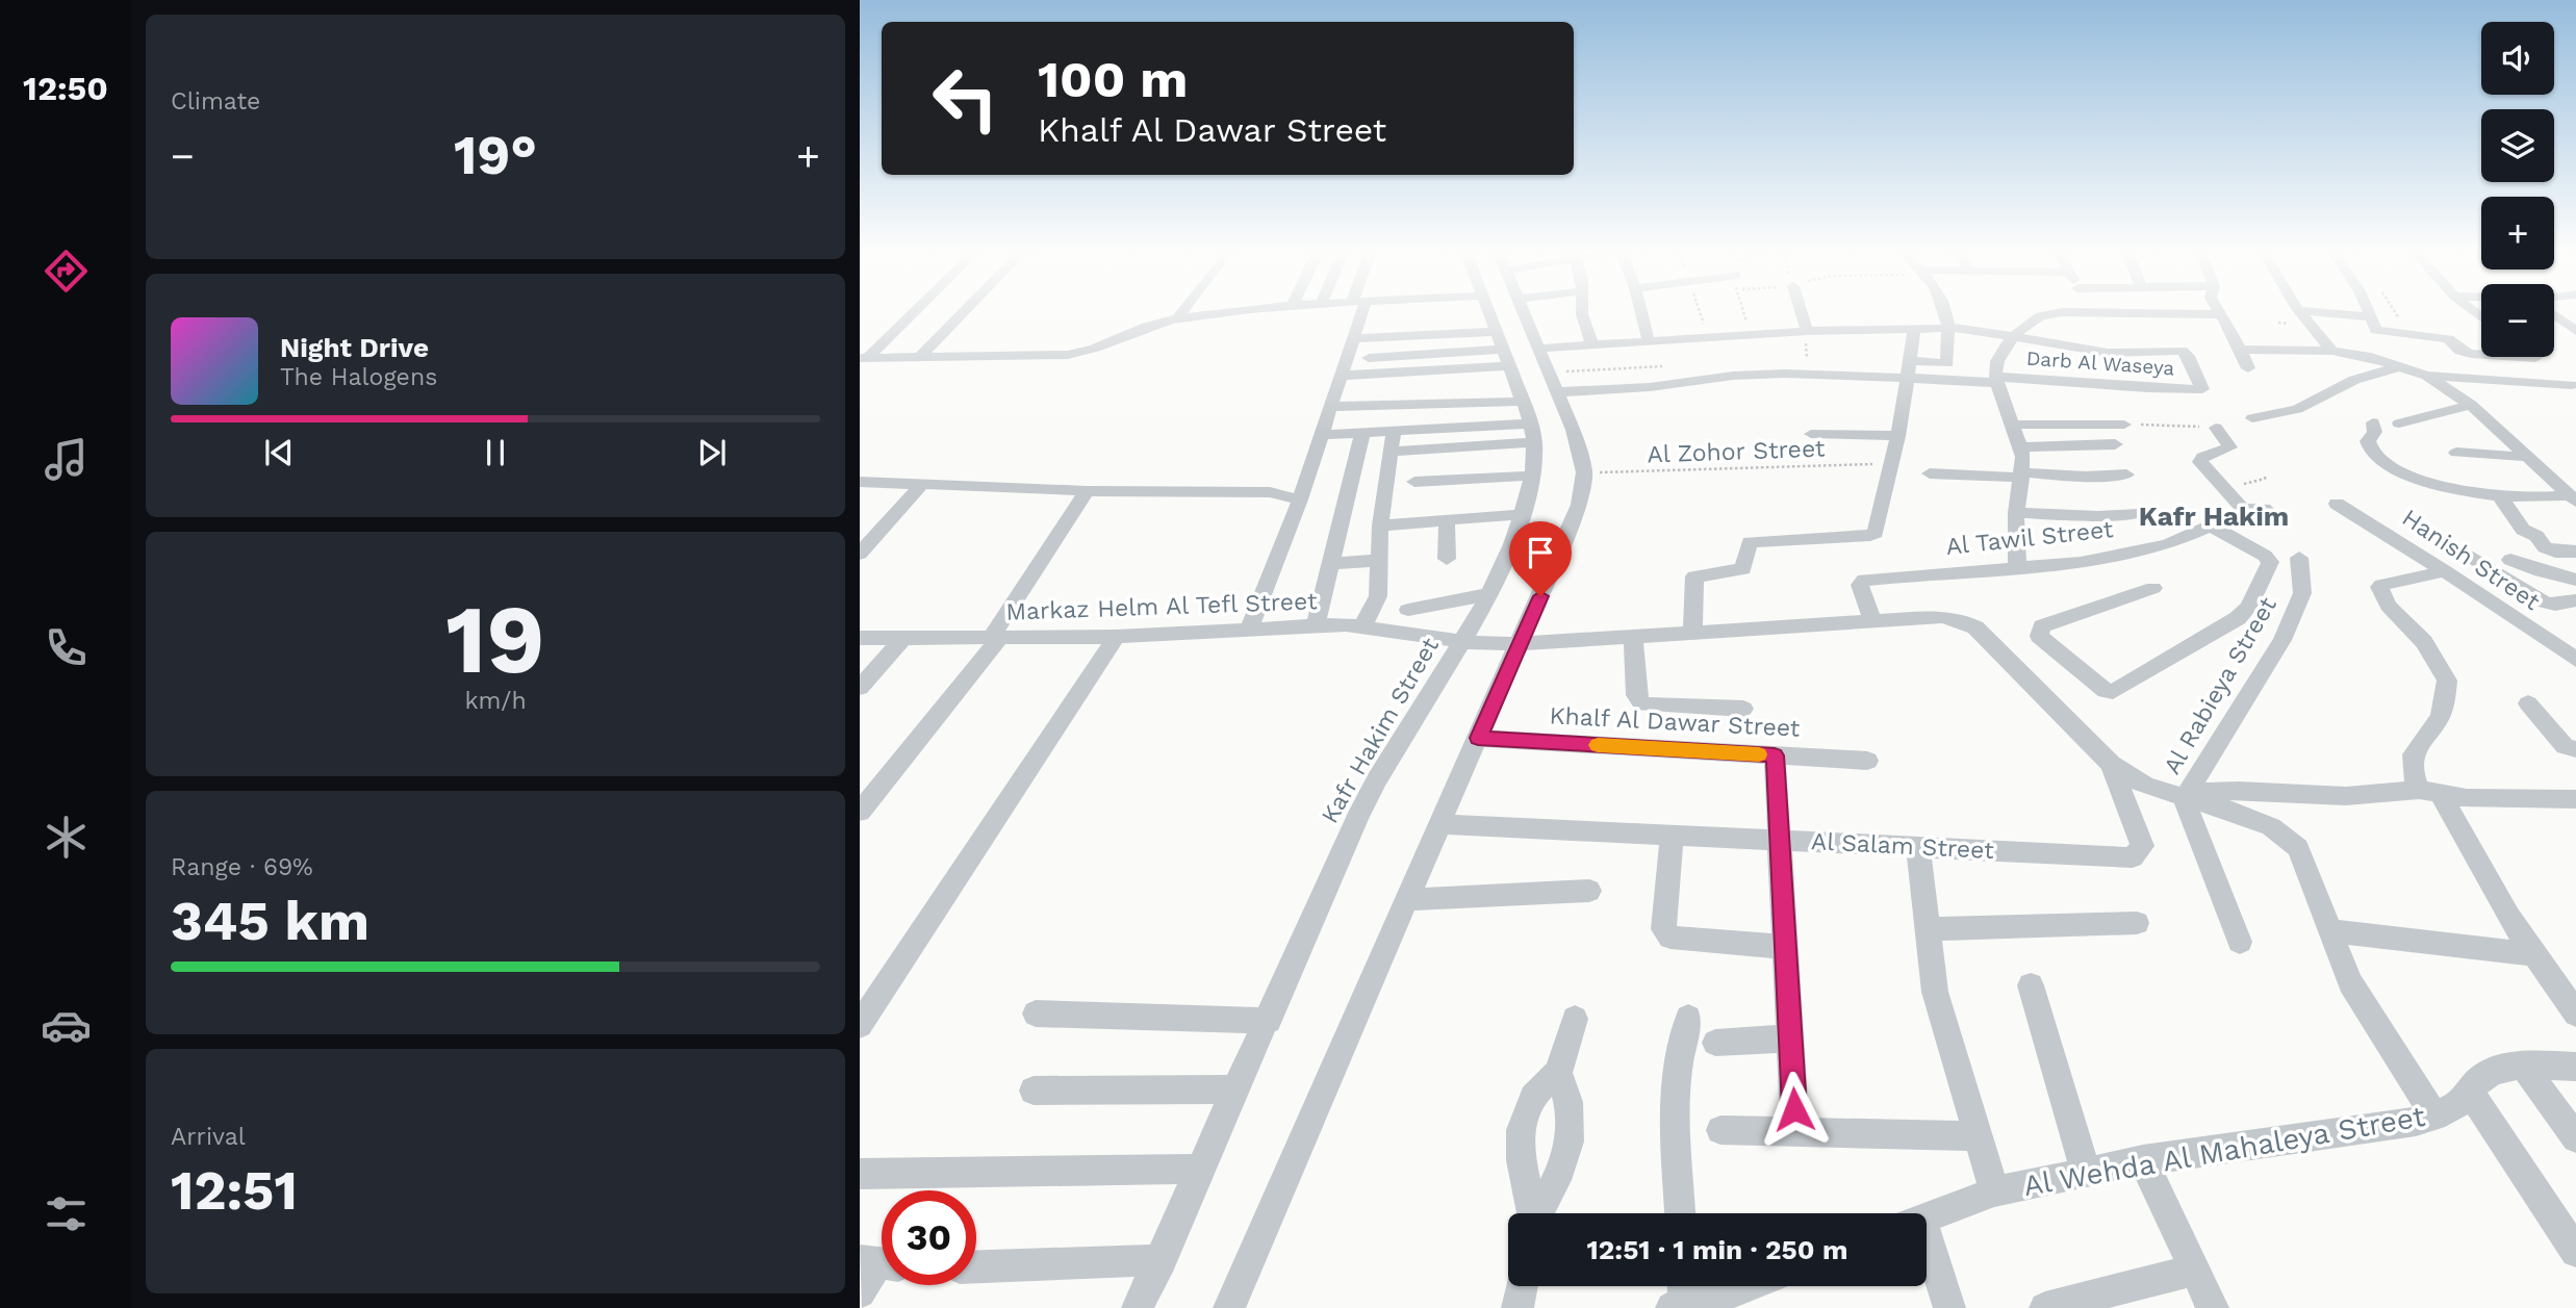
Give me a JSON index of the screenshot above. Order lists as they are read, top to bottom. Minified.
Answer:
{"streets":{"street":["Darb Al Waseya","Al Tawil Street","Hanish Street","Markaz Helm Al Tefl Street","Al Rabieya Street","Khalf Al Dawar Street","Kafr Hakim Street","Al Salam Street","Al Wehda Al Mahaleya Street"],"path":["Al Zohor Street"]},"crossings":[["Al Tawil Street","Markaz Helm Al Tefl Street"],["Markaz Helm Al Tefl Street","Kafr Hakim Street"],["Markaz Helm Al Tefl Street","Al Salam Street"]],"districts":["Kafr Hakim"],"page":{"tabs":"12:50","tile":["Climate",["19","km/h"],["Range · 69%","345 km"],["Arrival","12:51"]],"map_buttons":["+","−"],"turn":["100 m","Khalf Al Dawar Street"],"heat":["−","19°","+"],"song":["Night Drive","The Halogens"],"limit":"30","trip":"12:51 · 1 min · 250 m"}}
